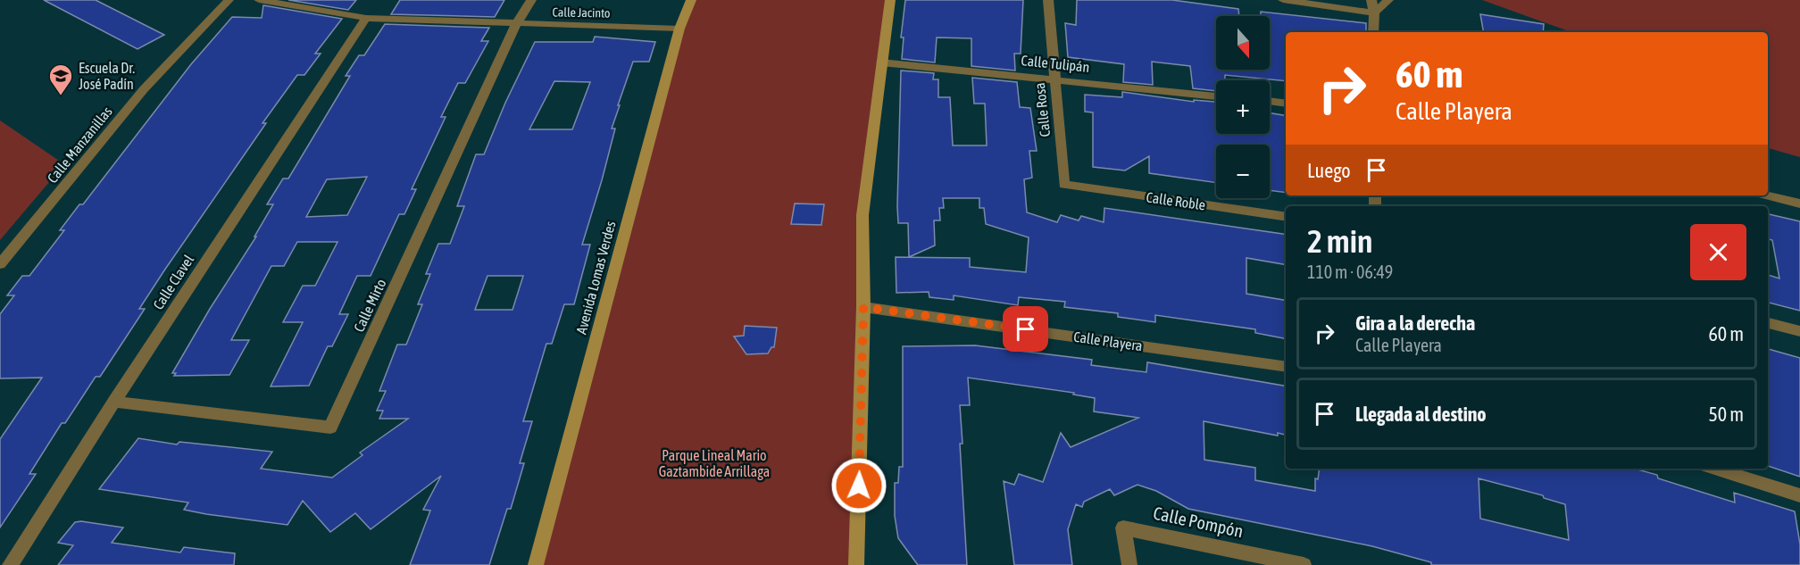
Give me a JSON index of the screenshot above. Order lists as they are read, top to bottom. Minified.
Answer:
{"streets":{"street":["Calle Jacinto","Calle Tulipán","Calle Rosa","Calle Manzanillas","Calle Roble","Avenida Lomas Verdes","Calle Clavel","Calle Mirto","Calle Playera","Calle Pompón"]},"crossings":[["Calle Jacinto","Avenida Lomas Verdes"],["Calle Jacinto","Calle Clavel"],["Calle Jacinto","Calle Mirto"],["Calle Tulipán","Calle Rosa"],["Calle Rosa","Calle Roble"],["Calle Clavel","Calle Mirto"]],"parks":["Parque Lineal Mario Gaztambide Arrillaga"],"places":{"school or university":["Escuela Dr. José Padín"]},"north":"bottom","page":{"map_buttons":["+","−"],"turn":["60 m","Calle Playera"],"then":"Luego","heading":["2 min","110 m · 06:49"],"list":[{"name":"Gira a la derecha","note":"Calle Playera","value":"60 m"},{"name":"Llegada al destino","value":"50 m"}]}}
